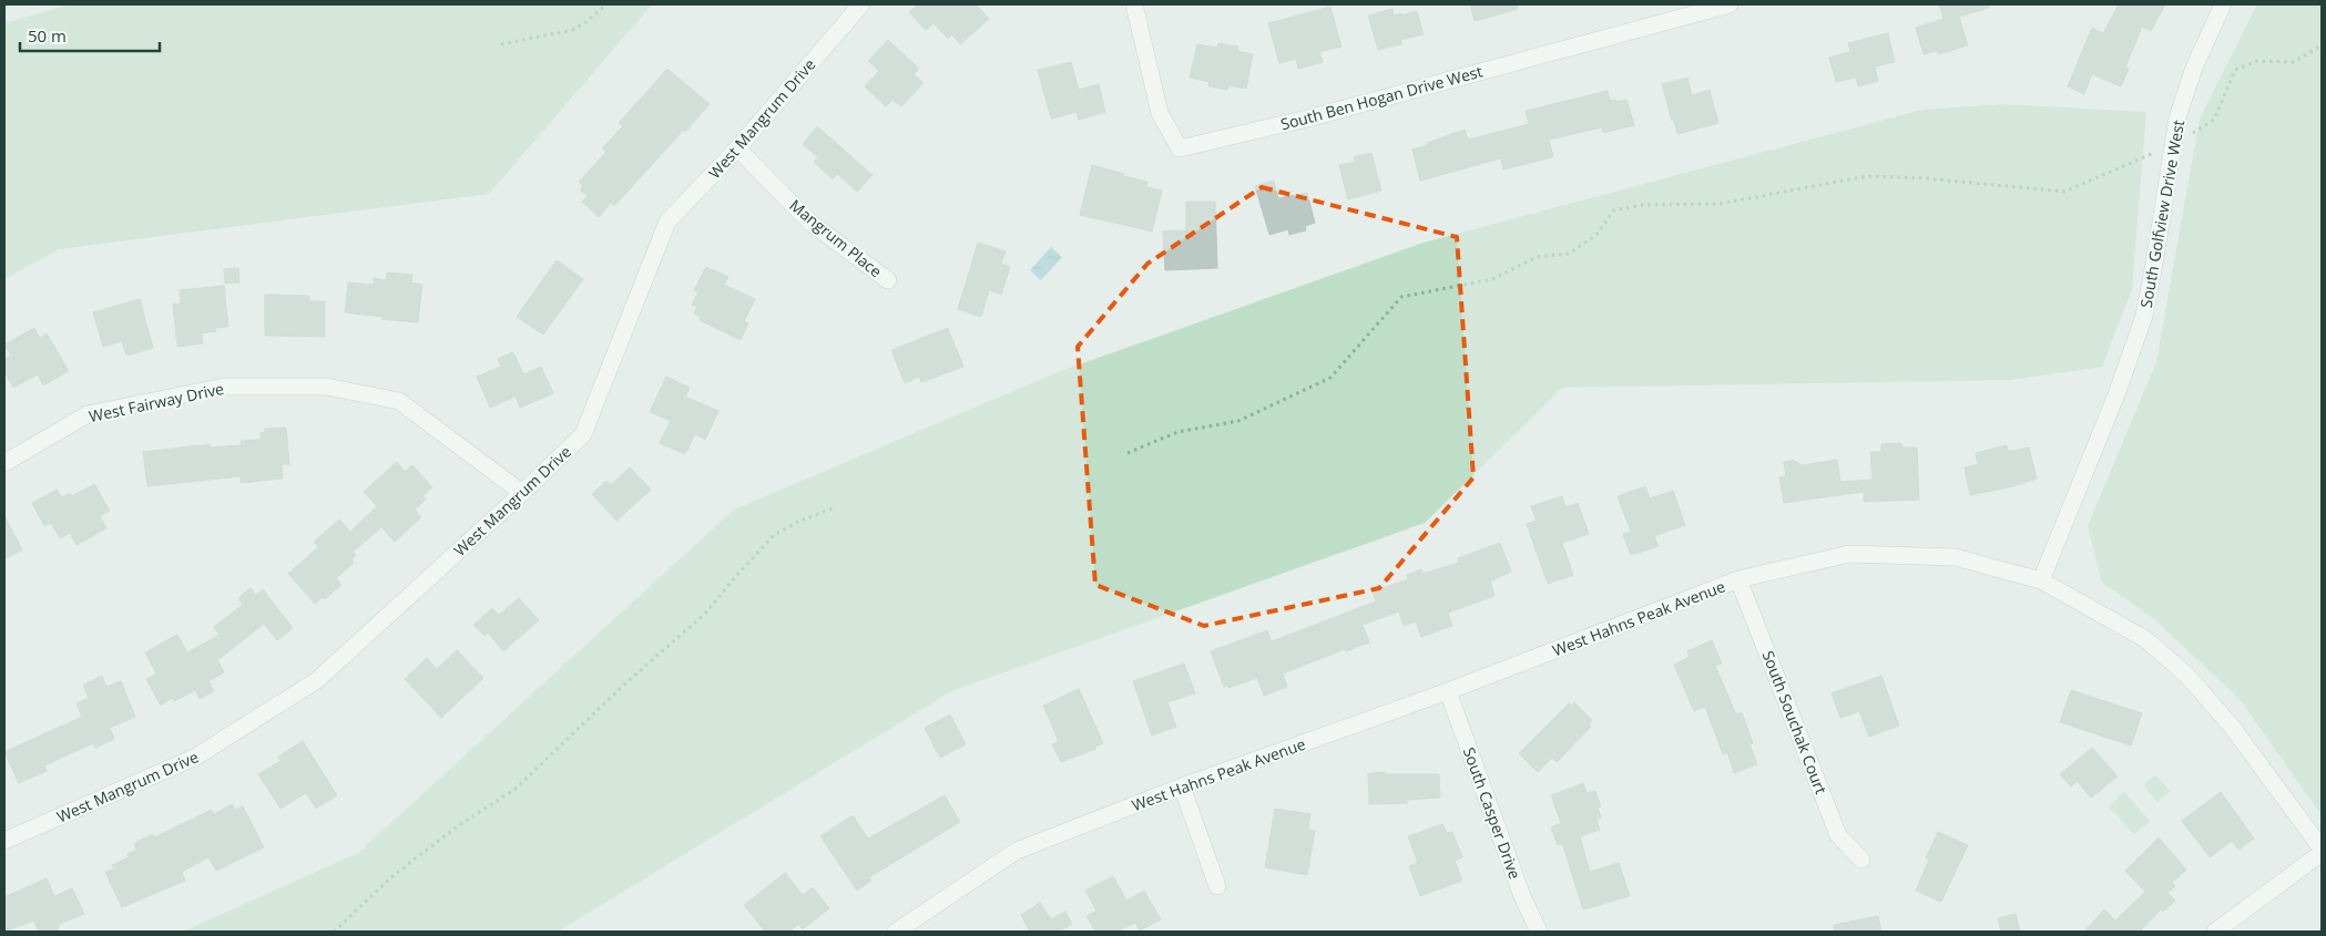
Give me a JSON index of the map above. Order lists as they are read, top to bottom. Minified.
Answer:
{"streets":{"street":["South Ben Hogan Drive West","West Mangrum Drive","South Golfview Drive West","Mangrum Place","West Fairway Drive","West Hahns Peak Avenue","South Souchak Court","South Casper Drive"]},"crossings":[["West Mangrum Drive","Mangrum Place"],["West Mangrum Drive","West Fairway Drive"],["South Golfview Drive West","West Hahns Peak Avenue"],["West Hahns Peak Avenue","South Souchak Court"],["West Hahns Peak Avenue","South Casper Drive"]],"scale_bar":"50 m"}
